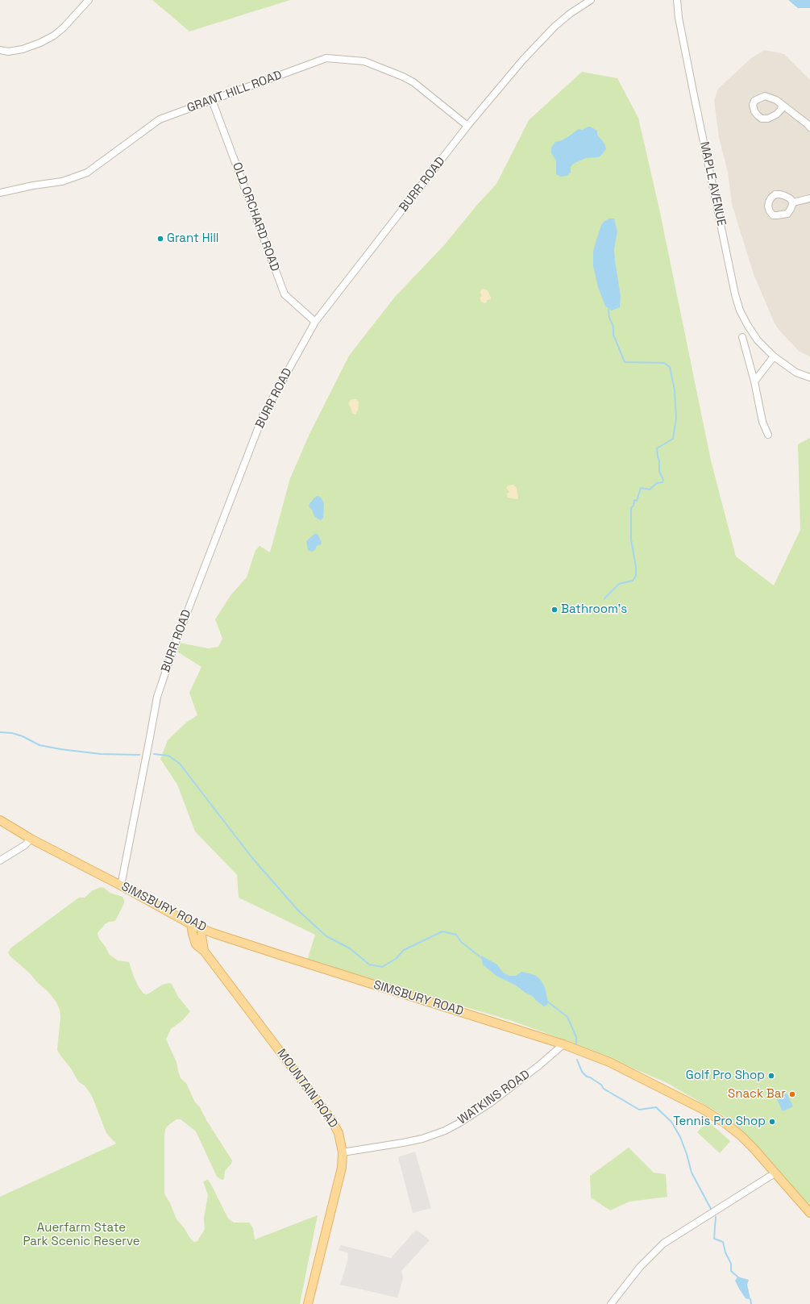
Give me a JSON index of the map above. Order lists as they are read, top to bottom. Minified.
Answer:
{"streets":{"main road":["SIMSBURY ROAD","MOUNTAIN ROAD"],"street":["GRANT HILL ROAD","MAPLE AVENUE","BURR ROAD","OLD ORCHARD ROAD","WATKINS ROAD"]},"crossings":[["GRANT HILL ROAD","BURR ROAD"],["GRANT HILL ROAD","OLD ORCHARD ROAD"],["BURR ROAD","OLD ORCHARD ROAD"],["BURR ROAD","SIMSBURY ROAD"],["SIMSBURY ROAD","MOUNTAIN ROAD"],["SIMSBURY ROAD","WATKINS ROAD"],["MOUNTAIN ROAD","WATKINS ROAD"]],"parks":["Auerfarm State Park Scenic Reserve"],"places":["Grant Hill","Bathroom's","Golf Pro Shop","Snack Bar","Tennis Pro Shop"]}
